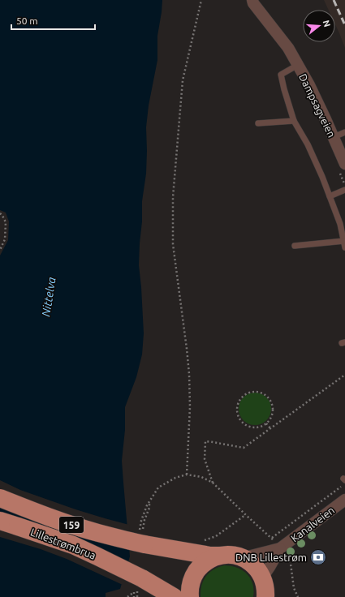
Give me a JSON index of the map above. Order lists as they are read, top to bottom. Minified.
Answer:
{"streets":{"highway":["159","Lillestrømbrua"],"street":["Dampsagveien","Kanalveien"]},"crossings":[["Kanalveien","159"],["159","Lillestrømbrua"]],"water":["Nittelva"],"places":{"bank":["DNB Lillestrøm"]},"scale_bar":"50 m","north":"right"}
